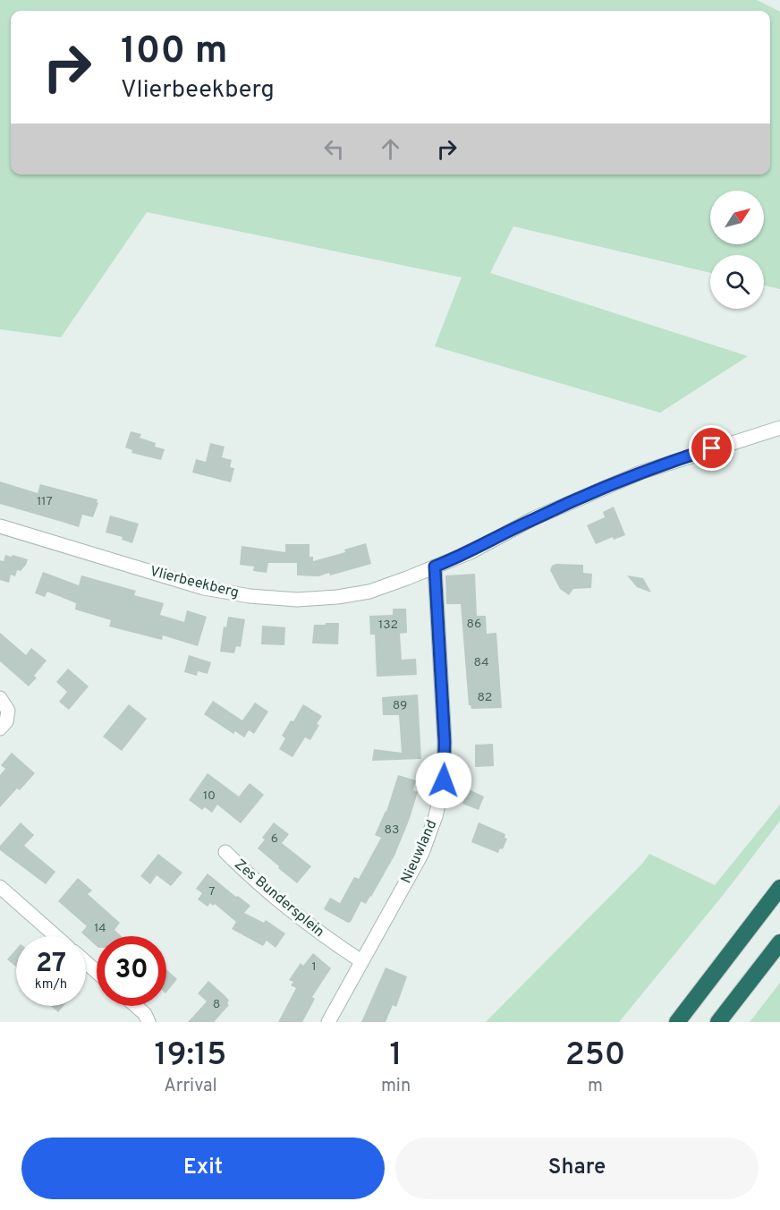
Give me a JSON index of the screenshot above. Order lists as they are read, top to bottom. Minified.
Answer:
{"streets":{"street":["Vlierbeekberg","Nieuwland","Zes Bundersplein"]},"crossings":[["Vlierbeekberg","Nieuwland"],["Nieuwland","Zes Bundersplein"]],"house_numbers":["117","86","132","84","82","89","10","83","6","7","14","1","8"],"north":"top right","page":{"turn":["100 m","Vlierbeekberg"],"speed":"27 km/h","limit":"30","eta":["19:15","Arrival","1","min","250","m"],"buttons":["Exit","Share"]}}
